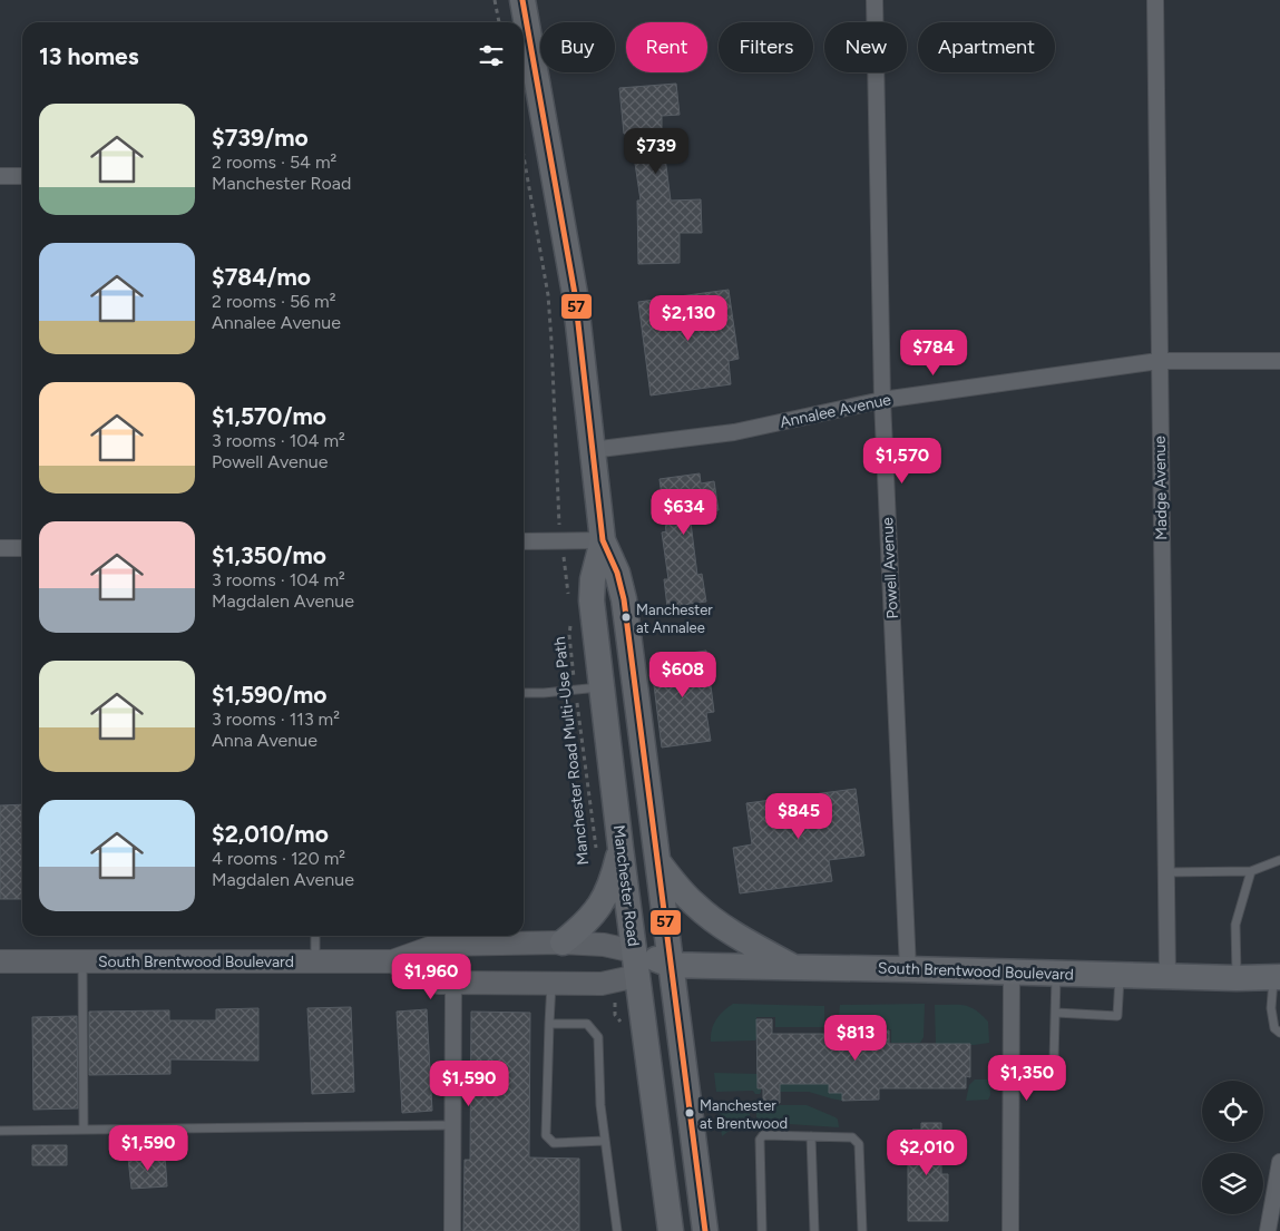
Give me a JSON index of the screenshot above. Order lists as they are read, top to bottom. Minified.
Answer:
{"streets":{"main road":["Manchester Road","South Brentwood Boulevard"],"street":["Annalee Avenue","Madge Avenue","Powell Avenue"],"path":["Manchester Road Multi-Use Path"]},"crossings":[["Annalee Avenue","Madge Avenue"],["Annalee Avenue","Powell Avenue"],["Annalee Avenue","Manchester Road"],["Madge Avenue","South Brentwood Boulevard"],["Powell Avenue","South Brentwood Boulevard"],["Manchester Road Multi-Use Path","Manchester Road"],["Manchester Road","South Brentwood Boulevard"]],"places":["Manchester at Annalee","Manchester at Brentwood"],"lines":["transit line 57"],"page":{"chip":["Buy","Rent","Filters","New","Apartment"],"heading":"13 homes","list":[{"name":"$739/mo","note":"2 rooms · 54 m² · Manchester Road"},{"name":"$784/mo","note":"2 rooms · 56 m² · Annalee Avenue"},{"name":"$1,570/mo","note":"3 rooms · 104 m² · Powell Avenue"},{"name":"$1,350/mo","note":"3 rooms · 104 m² · Magdalen Avenue"},{"name":"$1,590/mo","note":"3 rooms · 113 m² · Anna Avenue"},{"name":"$2,010/mo","note":"4 rooms · 120 m² · Magdalen Avenue"}],"price":["$739","$2,130","$784","$1,570","$634","$608","$845","$1,960","$813","$1,350","$1,590","$1,590","$2,010"]}}
